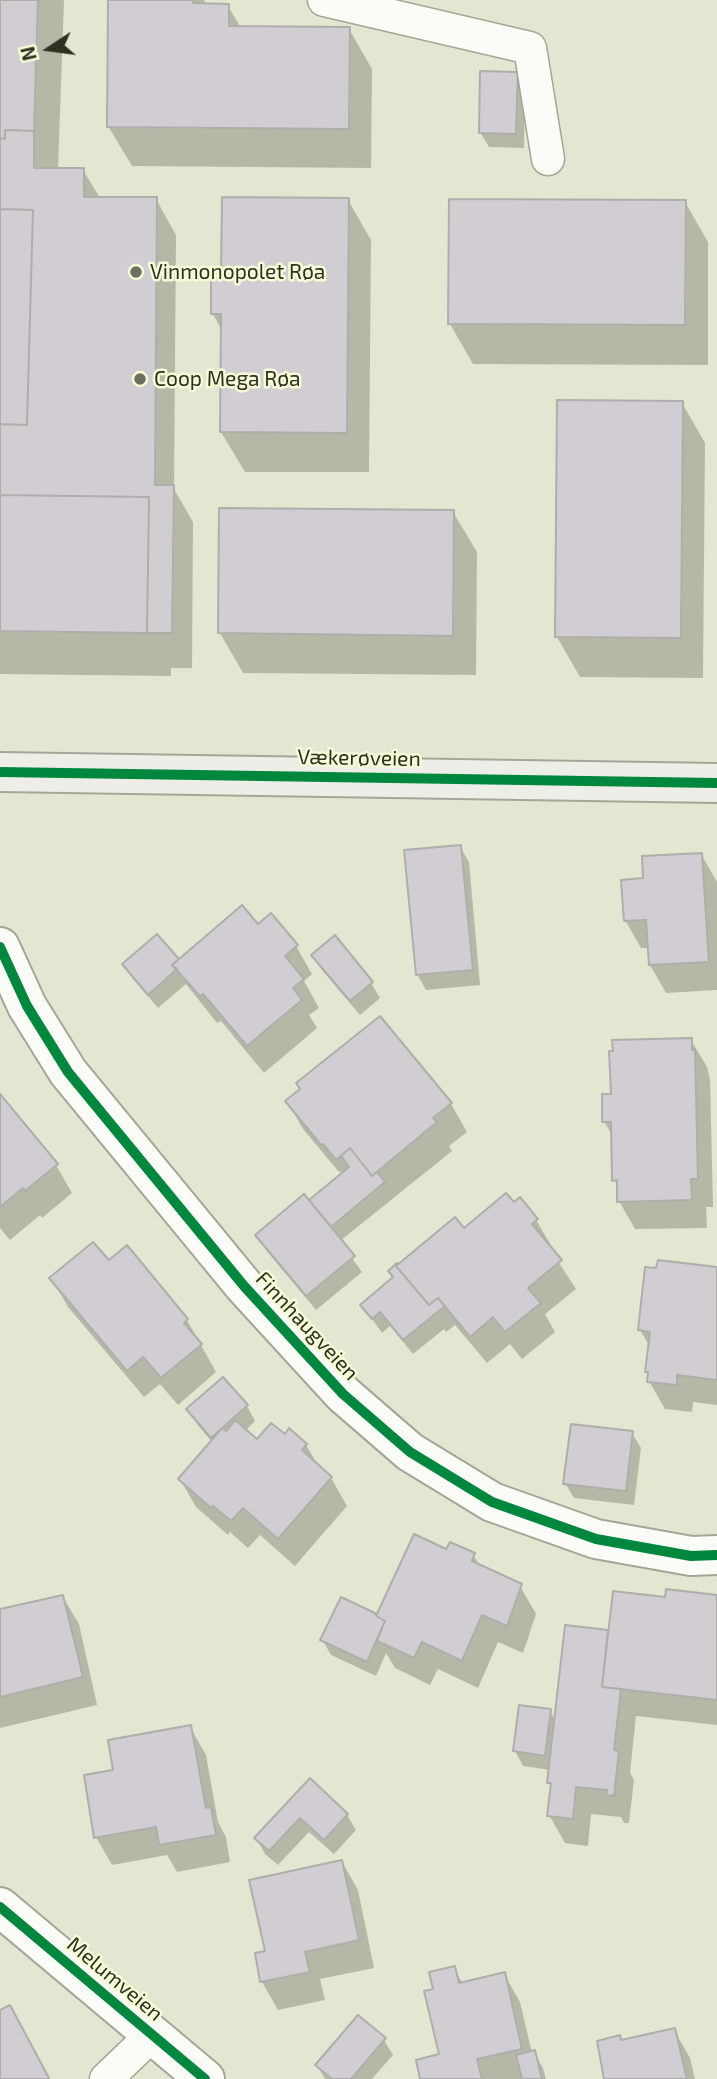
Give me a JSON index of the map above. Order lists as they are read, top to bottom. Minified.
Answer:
{"streets":{"main road":["Vækerøveien"],"street":["Finnhaugveien","Melumveien"]},"places":["Vinmonopolet Røa","Coop Mega Røa"],"north":"left"}
